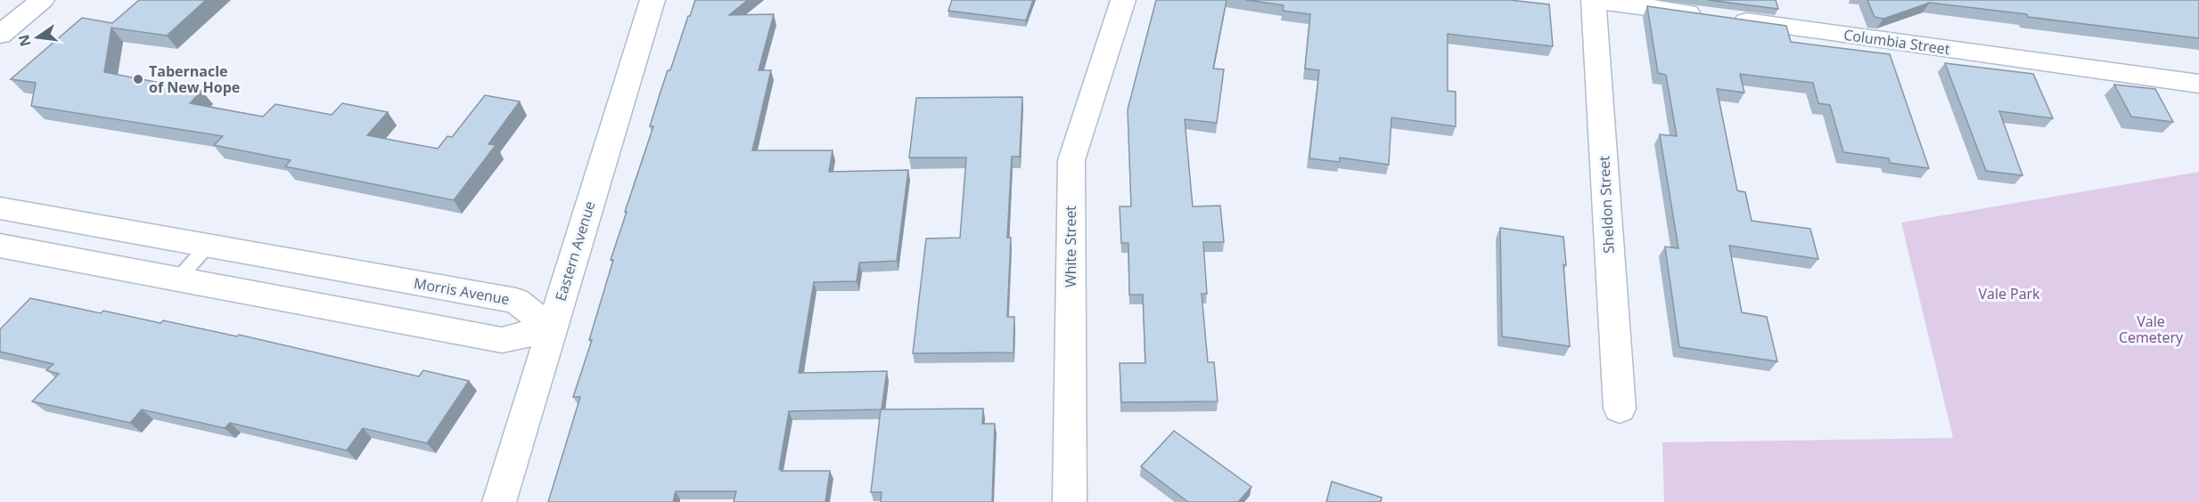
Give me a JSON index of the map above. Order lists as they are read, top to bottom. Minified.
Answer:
{"streets":{"street":["Columbia Street","Sheldon Street","White Street","Eastern Avenue","Morris Avenue"]},"crossings":[["Columbia Street","Sheldon Street"],["Eastern Avenue","Morris Avenue"]],"parks":["Vale Park","Vale Cemetery"],"places":["Tabernacle of New Hope"],"north":"left"}
